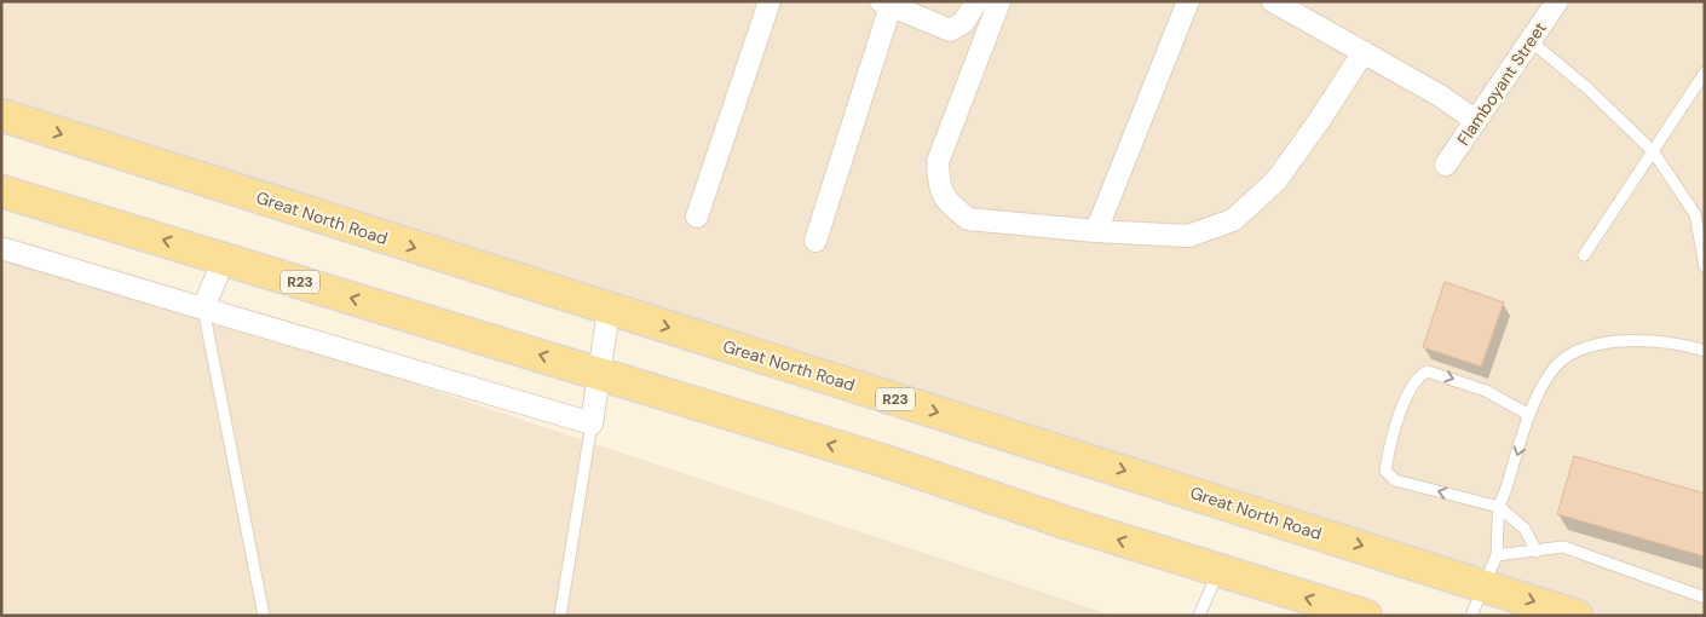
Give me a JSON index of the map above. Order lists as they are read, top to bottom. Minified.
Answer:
{"streets":{"main road":["Great North Road","R23"],"street":["Flamboyant Street"]}}
